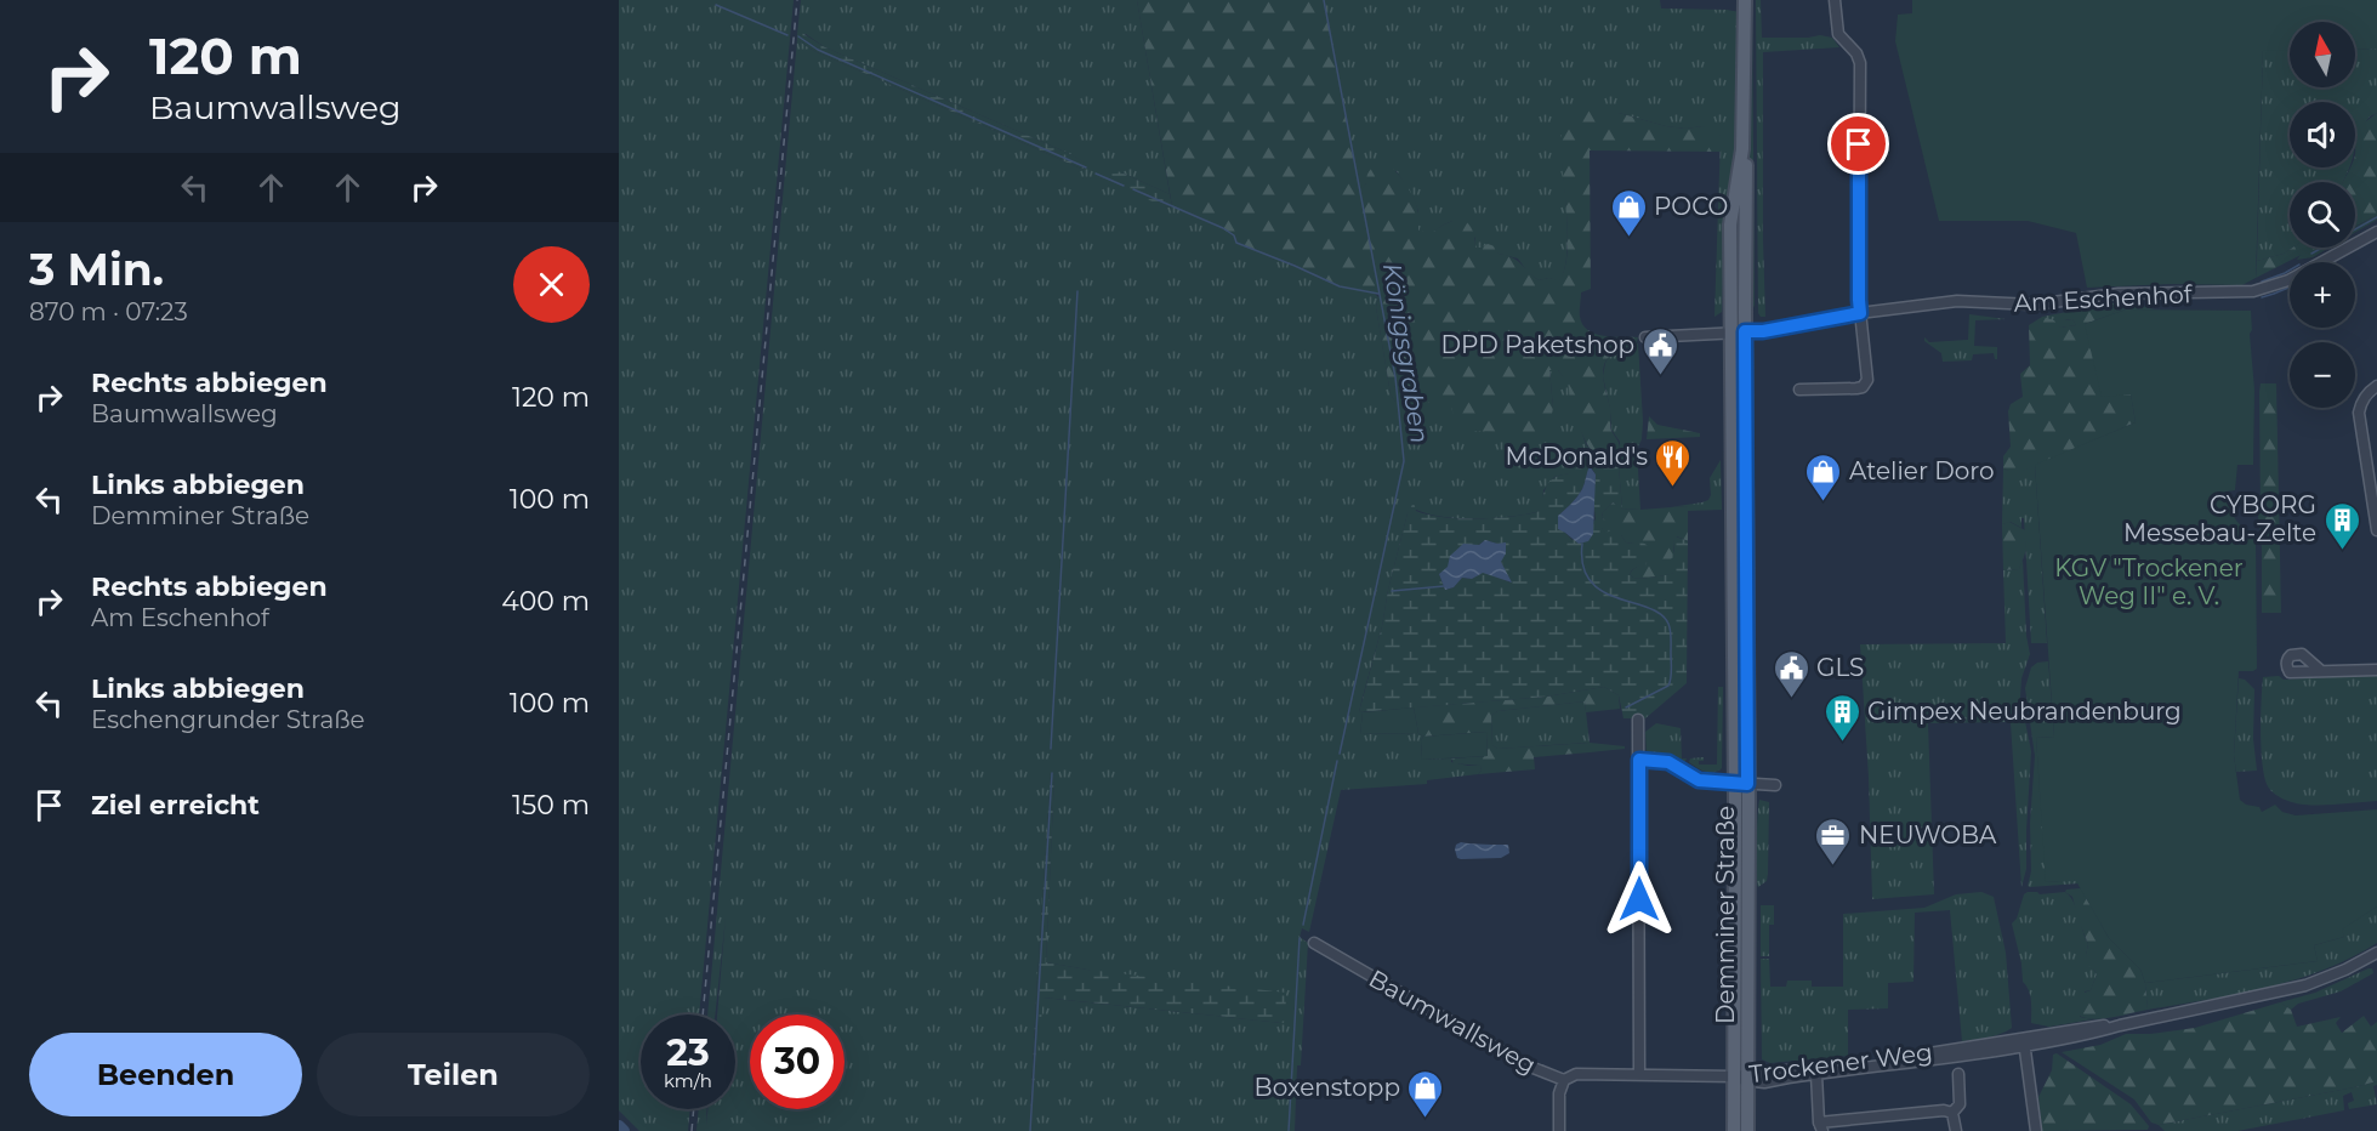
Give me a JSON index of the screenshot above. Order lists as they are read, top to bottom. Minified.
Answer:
{"streets":{"main road":["Demminer Straße"],"street":["Am Eschenhof","Baumwallsweg","Trockener Weg"]},"crossings":[["Am Eschenhof","Demminer Straße"],["Demminer Straße","Baumwallsweg"],["Demminer Straße","Trockener Weg"],["Baumwallsweg","Trockener Weg"]],"water":["Königsgraben"],"parks":["KGV \"Trockener Weg II\" e. V."],"places":{"shop":["POCO","Atelier Doro","Boxenstopp"],"public building":["DPD Paketshop","GLS"],"restaurant":["McDonald's"],"building":["CYBORG Messebau-Zelte","Gimpex Neubrandenburg"],"office":["NEUWOBA"]},"north":"top","page":{"turn":["120 m","Baumwallsweg"],"map_buttons":["+","−"],"heading":["3 Min.","870 m · 07:23"],"list":[{"name":"Rechts abbiegen","note":"Baumwallsweg","value":"120 m"},{"name":"Links abbiegen","note":"Demminer Straße","value":"100 m"},{"name":"Rechts abbiegen","note":"Am Eschenhof","value":"400 m"},{"name":"Links abbiegen","note":"Eschengrunder Straße","value":"100 m"},{"name":"Ziel erreicht","value":"150 m"}],"speed":"23 km/h","limit":"30","buttons":["Beenden","Teilen"]}}
